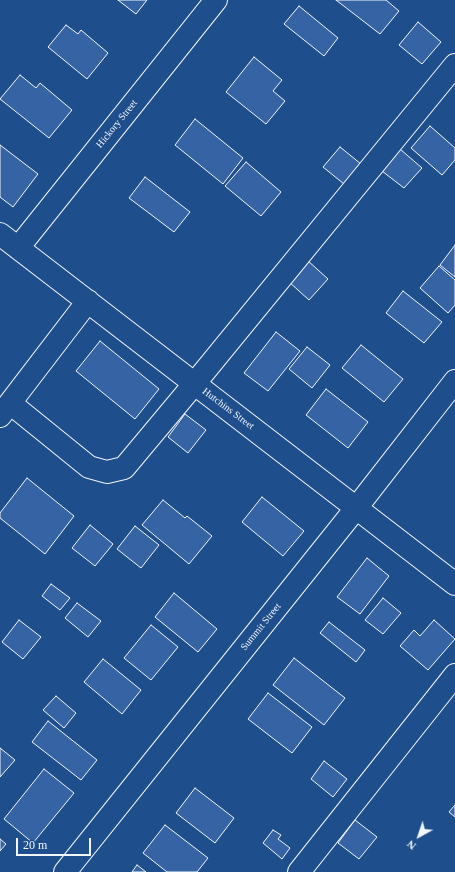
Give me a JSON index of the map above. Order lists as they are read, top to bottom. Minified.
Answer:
{"streets":{"street":["Hickory Street","Hutchins Street","Summit Street"]},"crossings":[["Hickory Street","Hutchins Street"],["Hutchins Street","Summit Street"]],"scale_bar":"20 m","north":"bottom left"}
